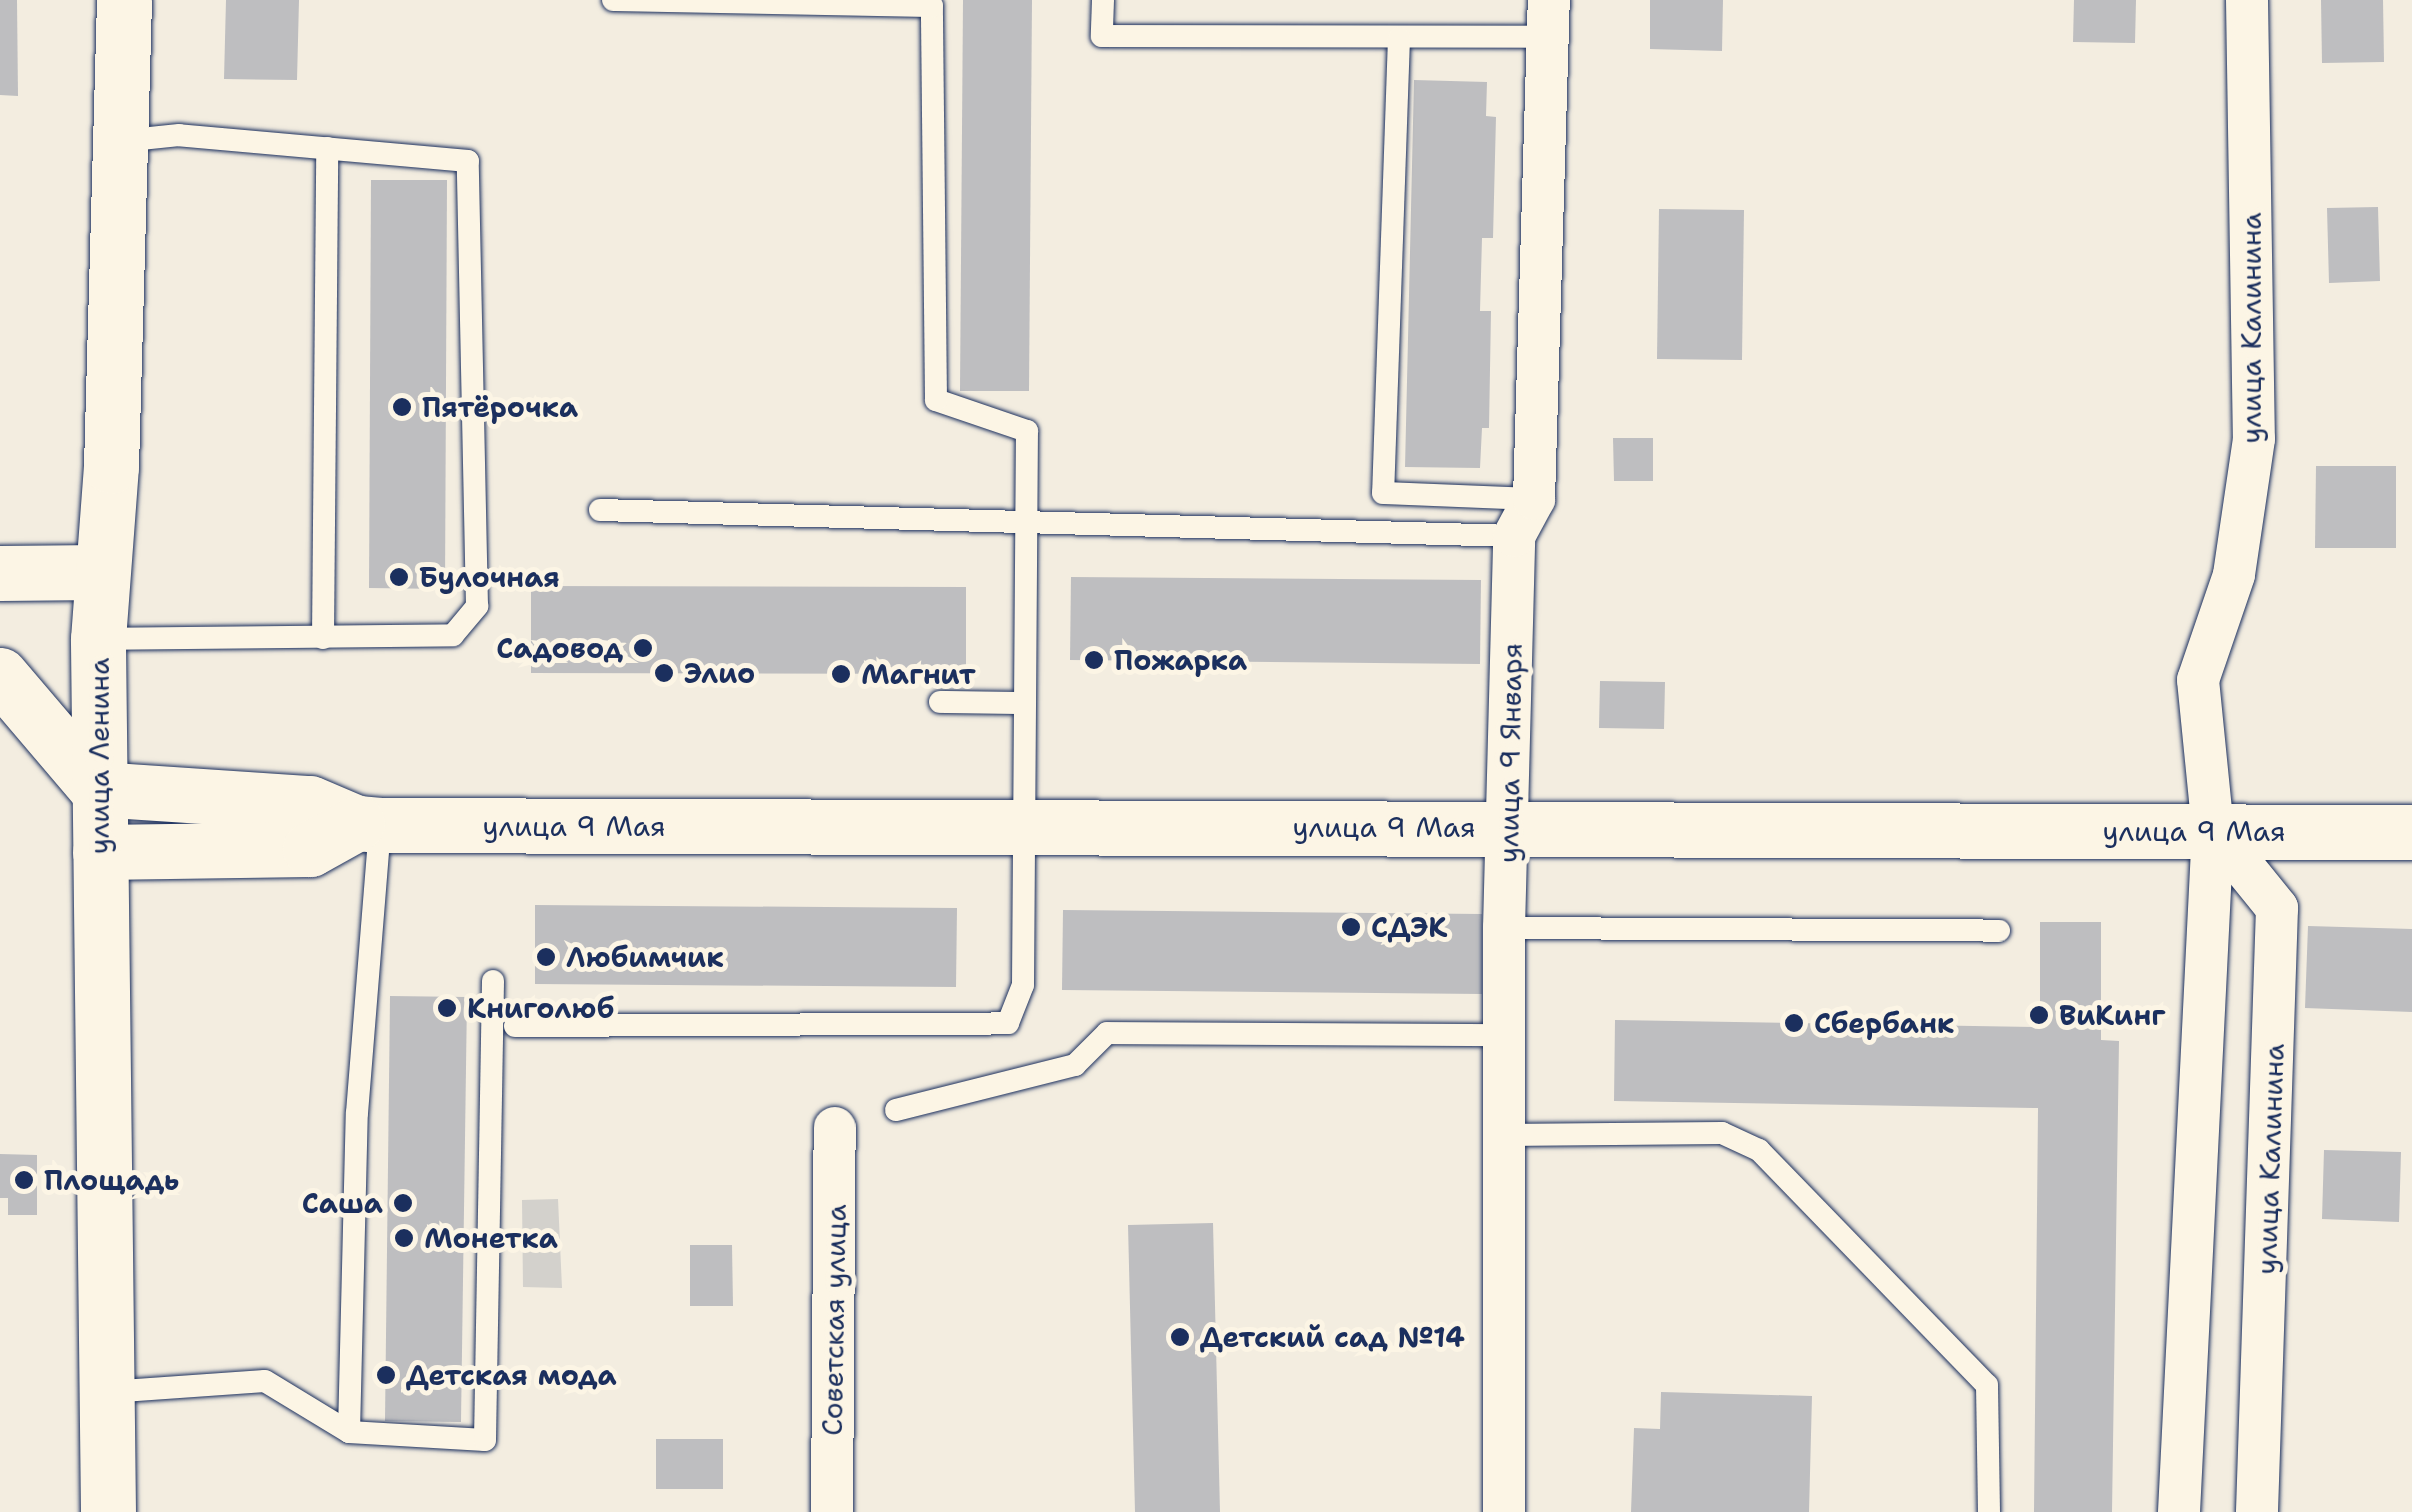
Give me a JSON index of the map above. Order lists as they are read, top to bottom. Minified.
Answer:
{"streets":{"street":["улица Калинина","улица 9 Января","улица Ленина","улица 9 Мая","Советская улица"]},"crossings":[["улица Калинина","улица 9 Мая"],["улица 9 Января","улица 9 Мая"],["улица Ленина","улица 9 Мая"]],"places":["Пятёрочка","Булочная","Садовод","Пожарка","Элио","Магнит","СДЭК","Любимчик","Книголюб","ВиКинг","Сбербанк","Площадь","Саша","Монетка","Детский сад №14","Детская мода"]}
